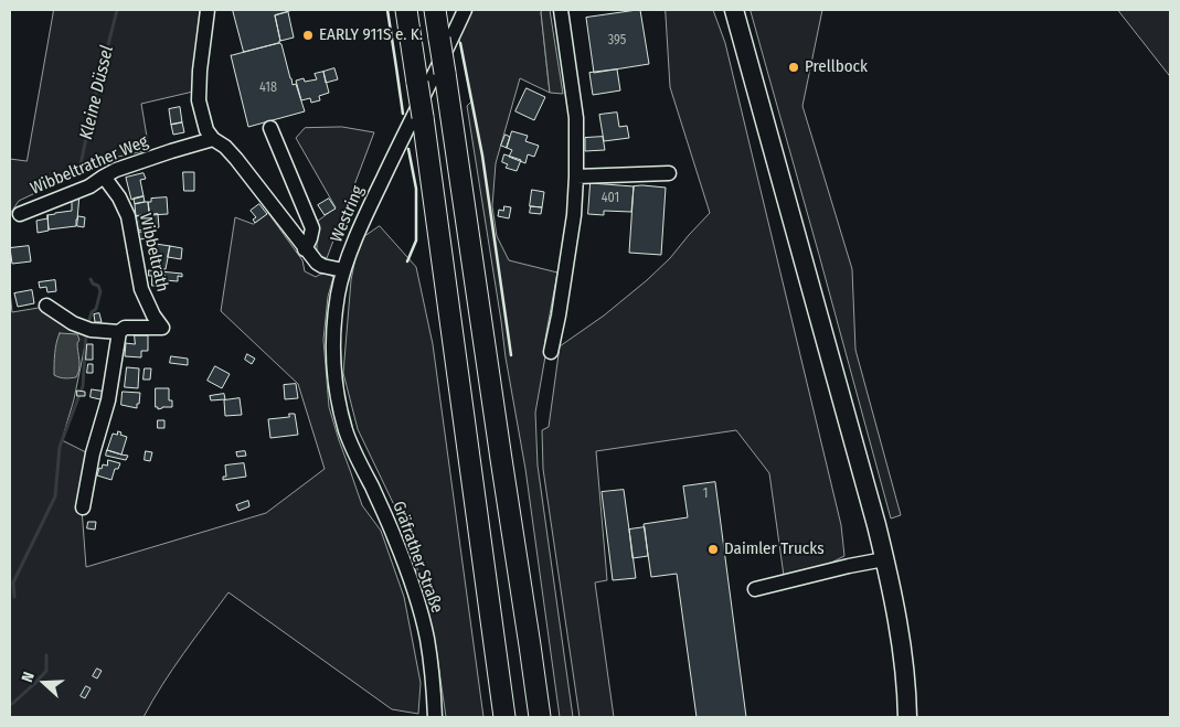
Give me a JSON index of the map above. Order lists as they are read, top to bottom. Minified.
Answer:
{"streets":{"street":["Wibbeltrather Weg","Westring","Wibbeltrath","Gräfrather Straße"]},"crossings":[["Wibbeltrather Weg","Wibbeltrath"],["Westring","Gräfrather Straße"]],"water":["Kleine Düssel"],"places":["EARLY 911S e. K.","Prellbock","Daimler Trucks"],"house_numbers":["395","418","401","1"],"north":"left"}
